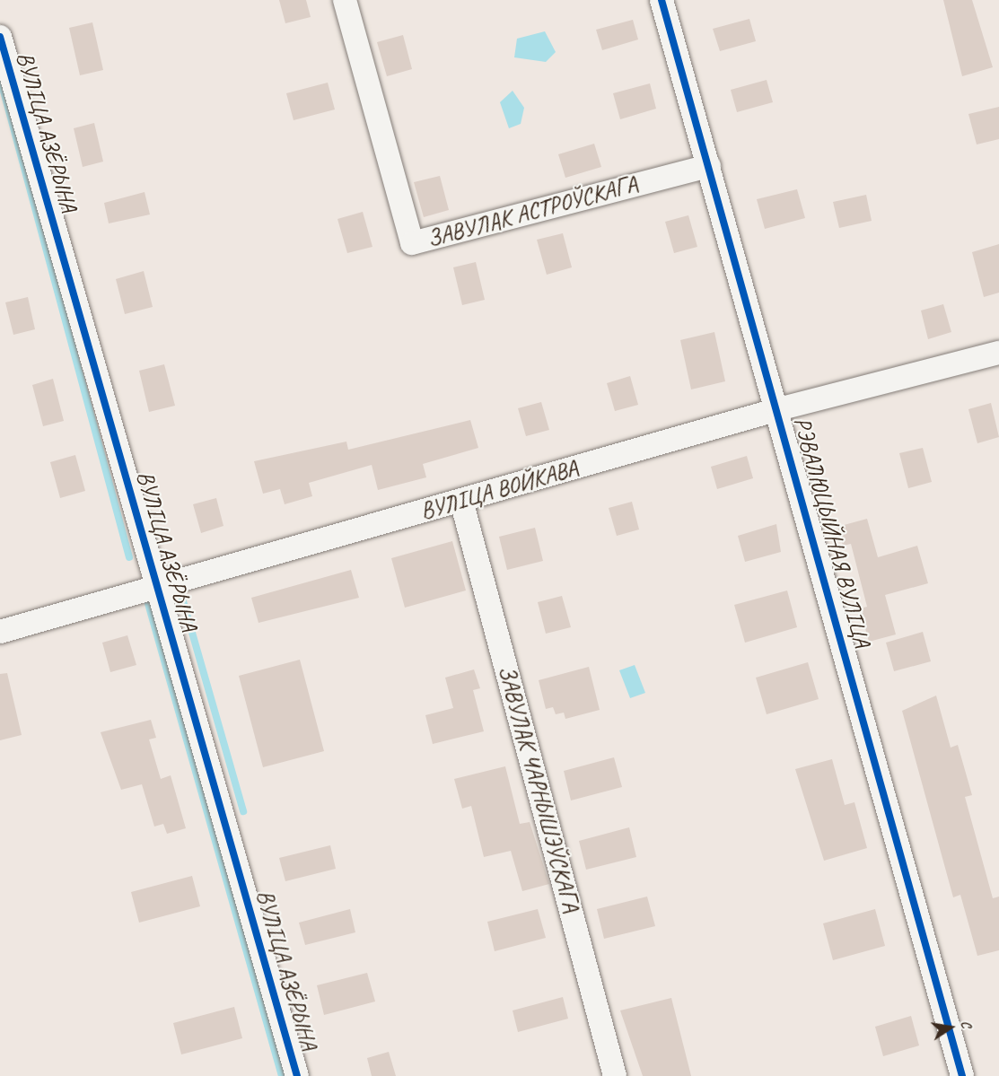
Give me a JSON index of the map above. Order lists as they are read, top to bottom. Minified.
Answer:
{"streets":{"street":["ВУЛІЦА АЗЁРЫНА","ЗАВУЛАК АСТРОЎСКАГА","ВУЛІЦА ВОЙКАВА","РЭВАЛЮЦЫЙНАЯ ВУЛІЦА","ЗАВУЛАК ЧАРНЫШЭЎСКАГА"]},"crossings":[["ВУЛІЦА АЗЁРЫНА","ВУЛІЦА ВОЙКАВА"],["ЗАВУЛАК АСТРОЎСКАГА","РЭВАЛЮЦЫЙНАЯ ВУЛІЦА"],["ВУЛІЦА ВОЙКАВА","РЭВАЛЮЦЫЙНАЯ ВУЛІЦА"],["ВУЛІЦА ВОЙКАВА","ЗАВУЛАК ЧАРНЫШЭЎСКАГА"]],"north":"right"}
